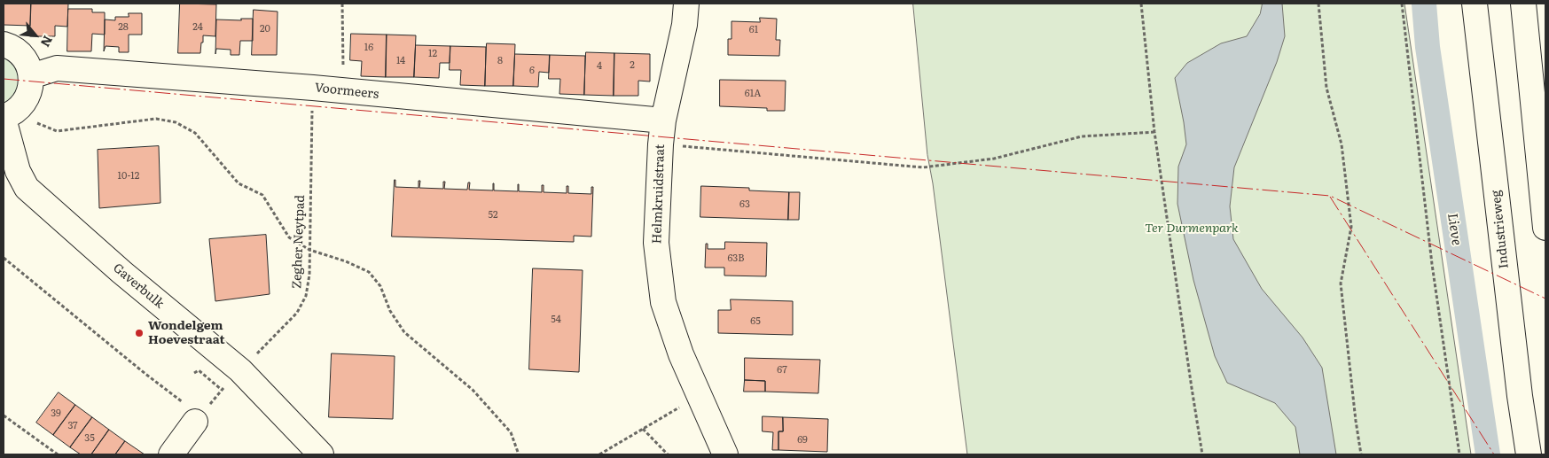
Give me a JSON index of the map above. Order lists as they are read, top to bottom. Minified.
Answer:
{"streets":{"main road":["Voormeers","Helmkruidstraat","Industrieweg","Gaverbulk"],"path":["Zegher Neytpad"]},"crossings":[["Voormeers","Helmkruidstraat"],["Voormeers","Zegher Neytpad"],["Zegher Neytpad","Gaverbulk"]],"water":["Lieve"],"parks":["Ter Durmenpark"],"places":["Wondelgem Hoevestraat"],"house_numbers":["28","24","20","61","16","12","14","8","2","4","6","61A","10-12","63","52","63B","54","65","67","39","37","35","69"],"north":"bottom right"}
